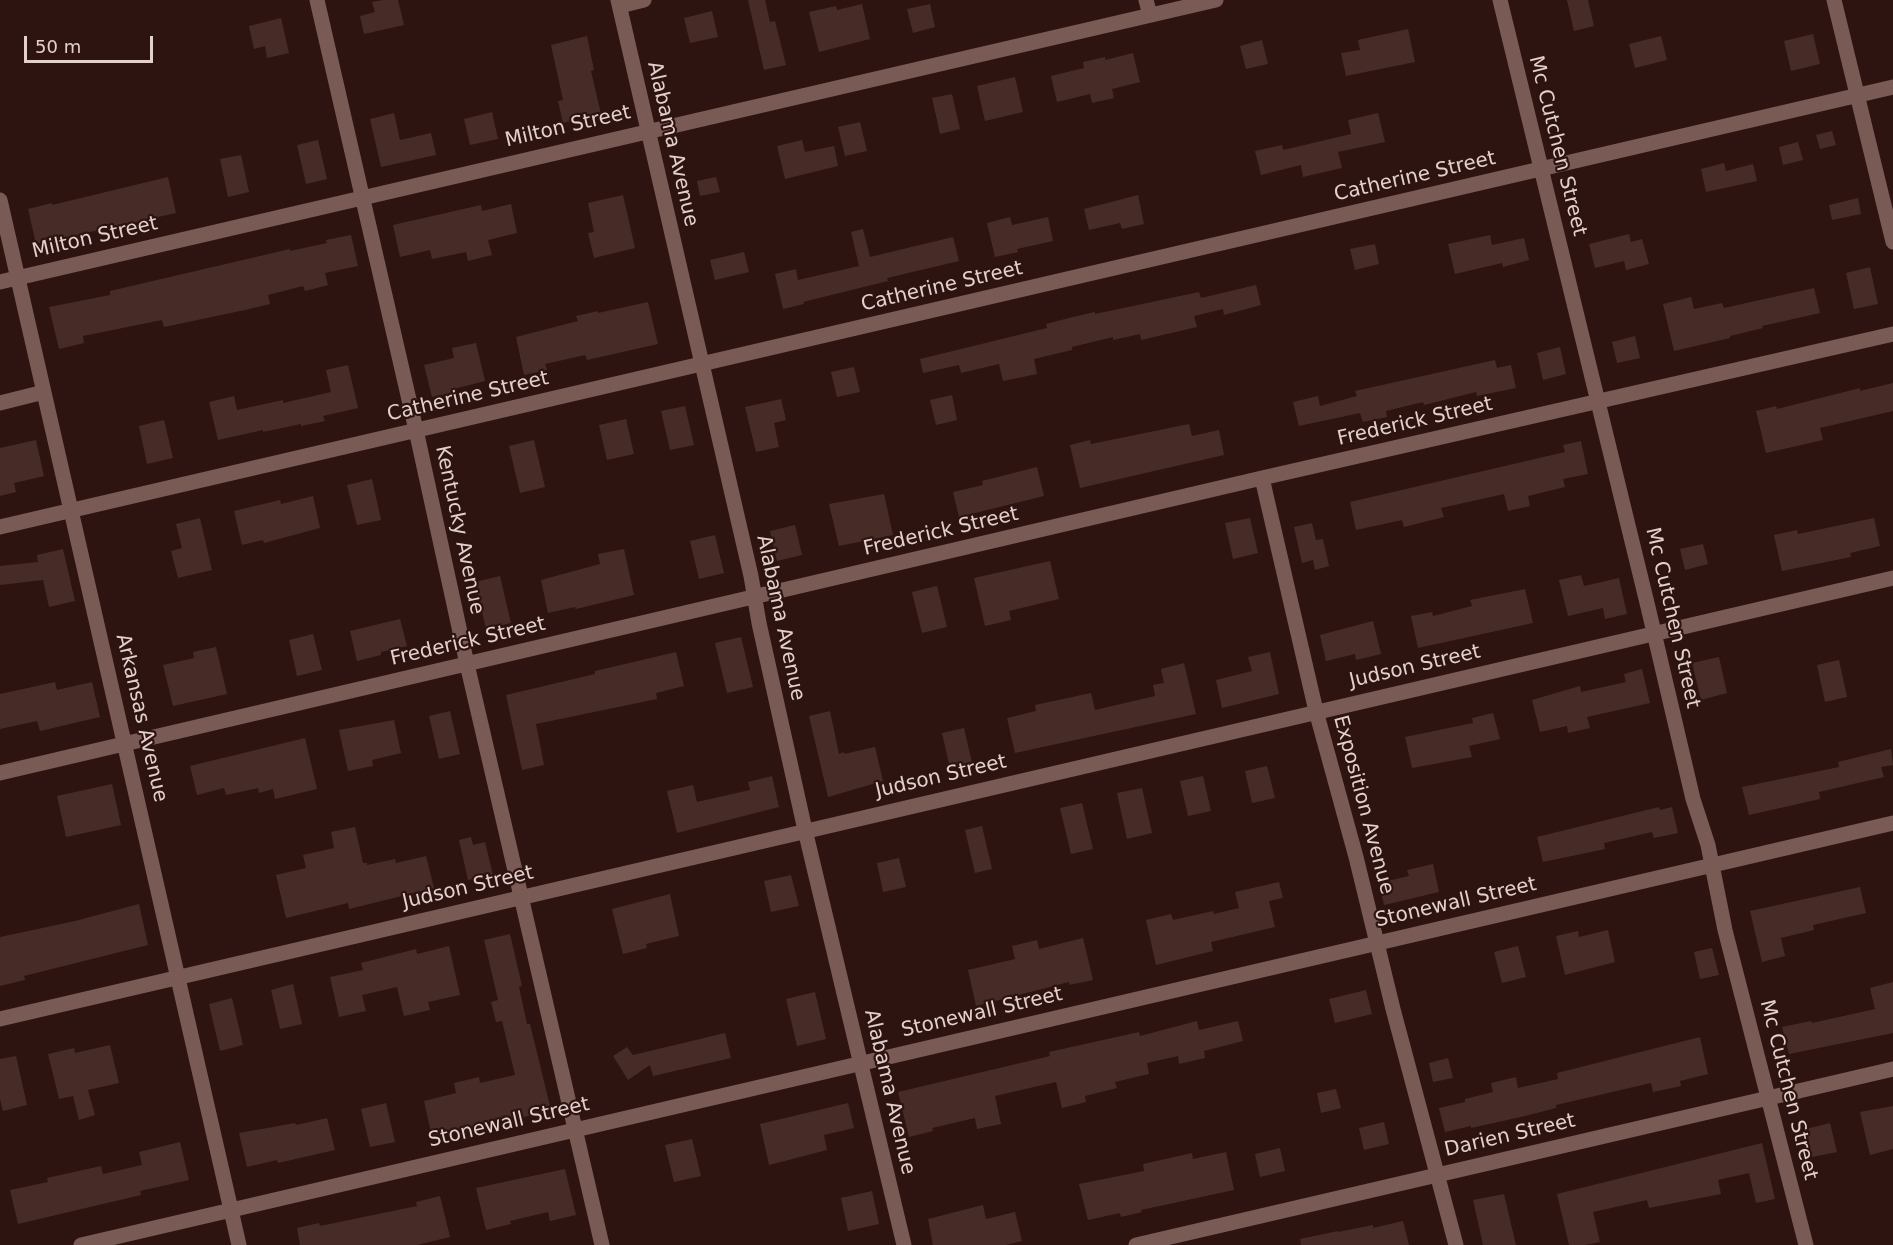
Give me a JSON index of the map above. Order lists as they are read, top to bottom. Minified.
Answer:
{"streets":{"street":["Milton Street","Alabama Avenue","Mc Cutchen Street","Catherine Street","Frederick Street","Kentucky Avenue","Judson Street","Arkansas Avenue","Exposition Avenue","Stonewall Street","Darien Street"]},"crossings":[["Milton Street","Alabama Avenue"],["Milton Street","Kentucky Avenue"],["Milton Street","Arkansas Avenue"],["Alabama Avenue","Catherine Street"],["Alabama Avenue","Frederick Street"],["Alabama Avenue","Judson Street"],["Alabama Avenue","Stonewall Street"],["Mc Cutchen Street","Catherine Street"],["Mc Cutchen Street","Frederick Street"],["Mc Cutchen Street","Judson Street"],["Mc Cutchen Street","Stonewall Street"],["Mc Cutchen Street","Darien Street"],["Catherine Street","Kentucky Avenue"],["Catherine Street","Arkansas Avenue"],["Frederick Street","Kentucky Avenue"],["Frederick Street","Arkansas Avenue"],["Frederick Street","Exposition Avenue"],["Kentucky Avenue","Judson Street"],["Kentucky Avenue","Stonewall Street"],["Judson Street","Arkansas Avenue"],["Judson Street","Exposition Avenue"],["Arkansas Avenue","Stonewall Street"],["Exposition Avenue","Stonewall Street"],["Exposition Avenue","Darien Street"]],"scale_bar":"50 m"}
